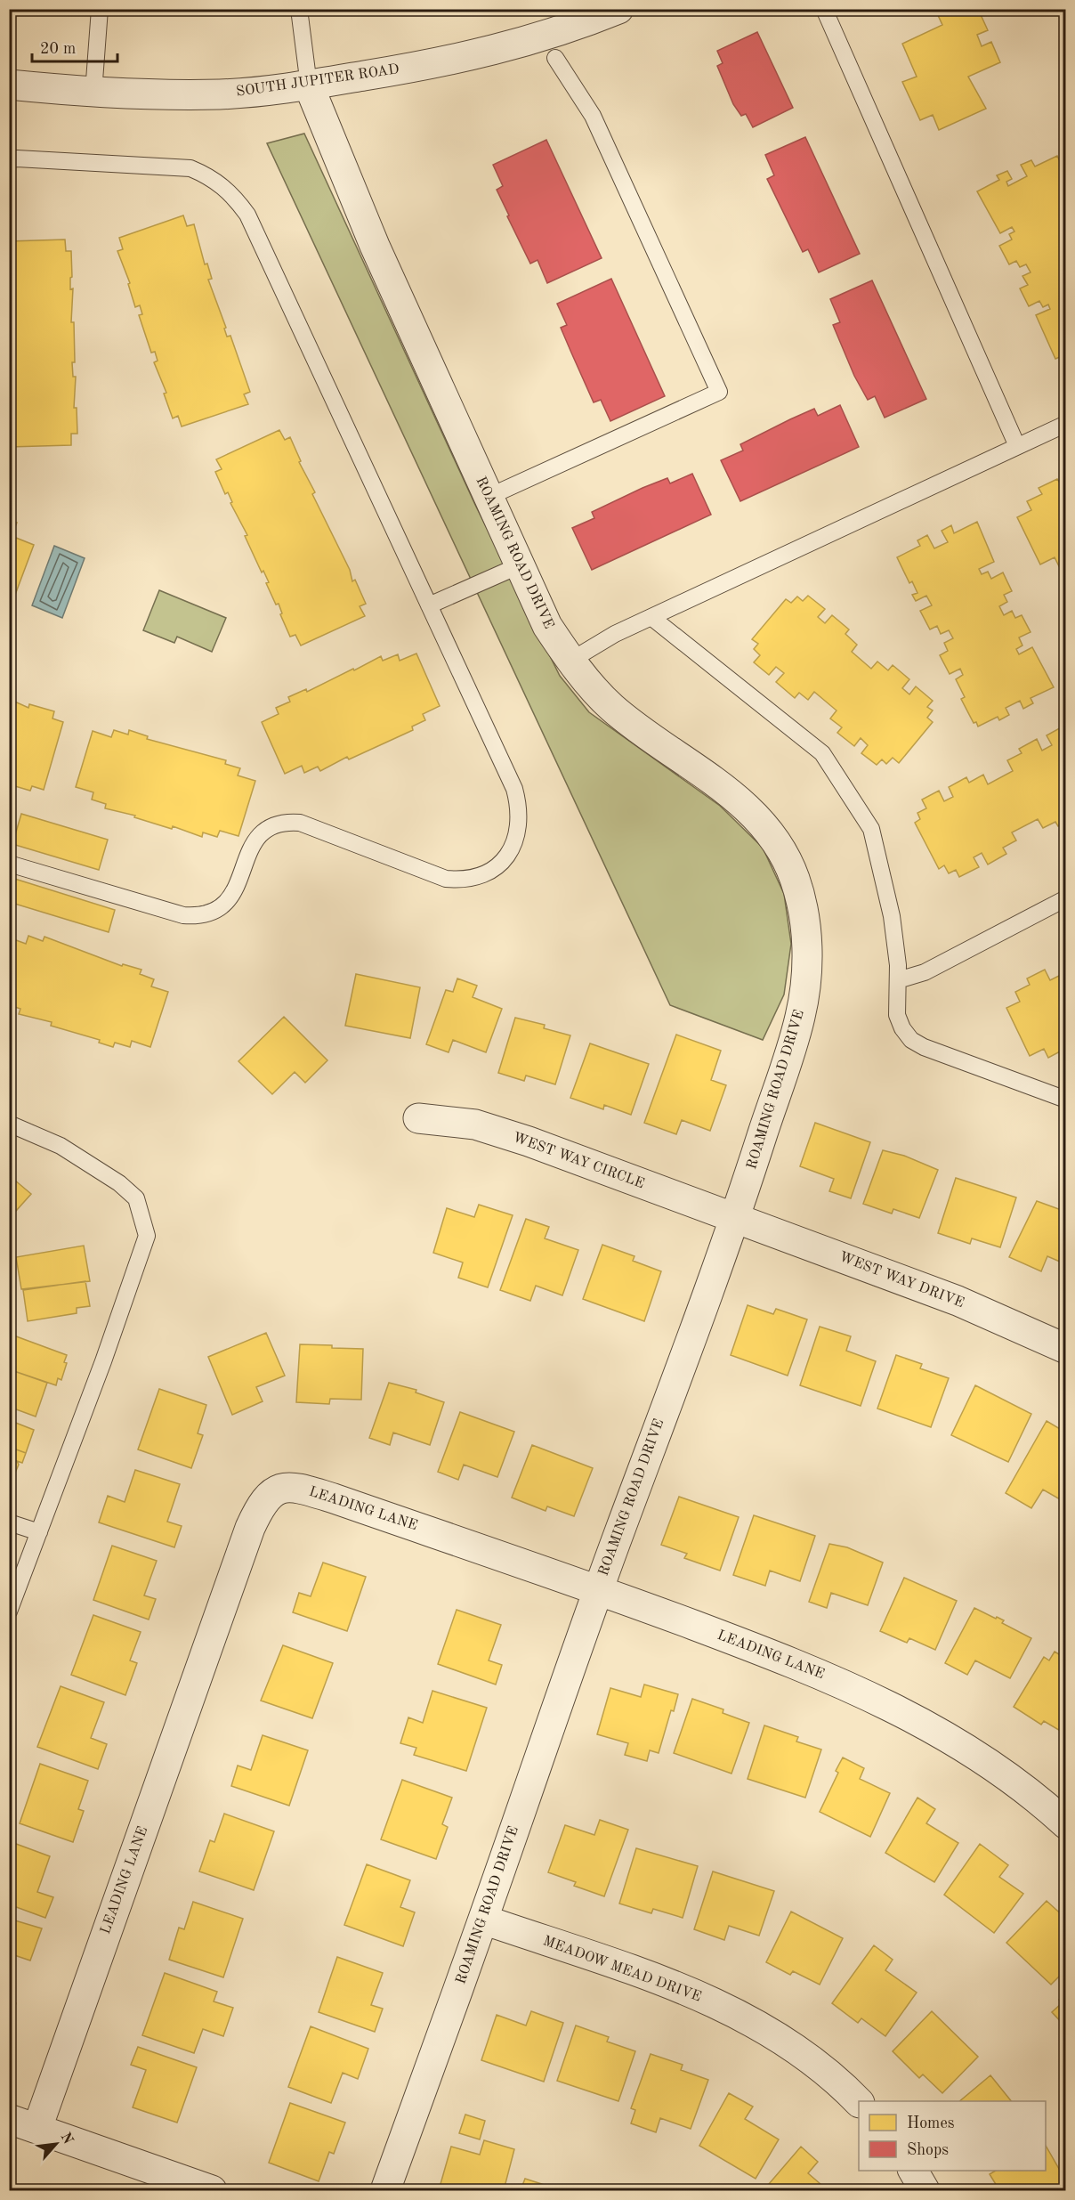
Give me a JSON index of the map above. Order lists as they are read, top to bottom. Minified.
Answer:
{"streets":{"street":["SOUTH JUPITER ROAD","ROAMING ROAD DRIVE","WEST WAY CIRCLE","WEST WAY DRIVE","LEADING LANE","MEADOW MEAD DRIVE"]},"crossings":[["SOUTH JUPITER ROAD","ROAMING ROAD DRIVE"],["ROAMING ROAD DRIVE","WEST WAY CIRCLE"],["ROAMING ROAD DRIVE","WEST WAY DRIVE"],["ROAMING ROAD DRIVE","LEADING LANE"],["ROAMING ROAD DRIVE","MEADOW MEAD DRIVE"],["WEST WAY CIRCLE","WEST WAY DRIVE"]],"legend":["Homes","Shops"],"scale_bar":"20 m","north":"top right"}
